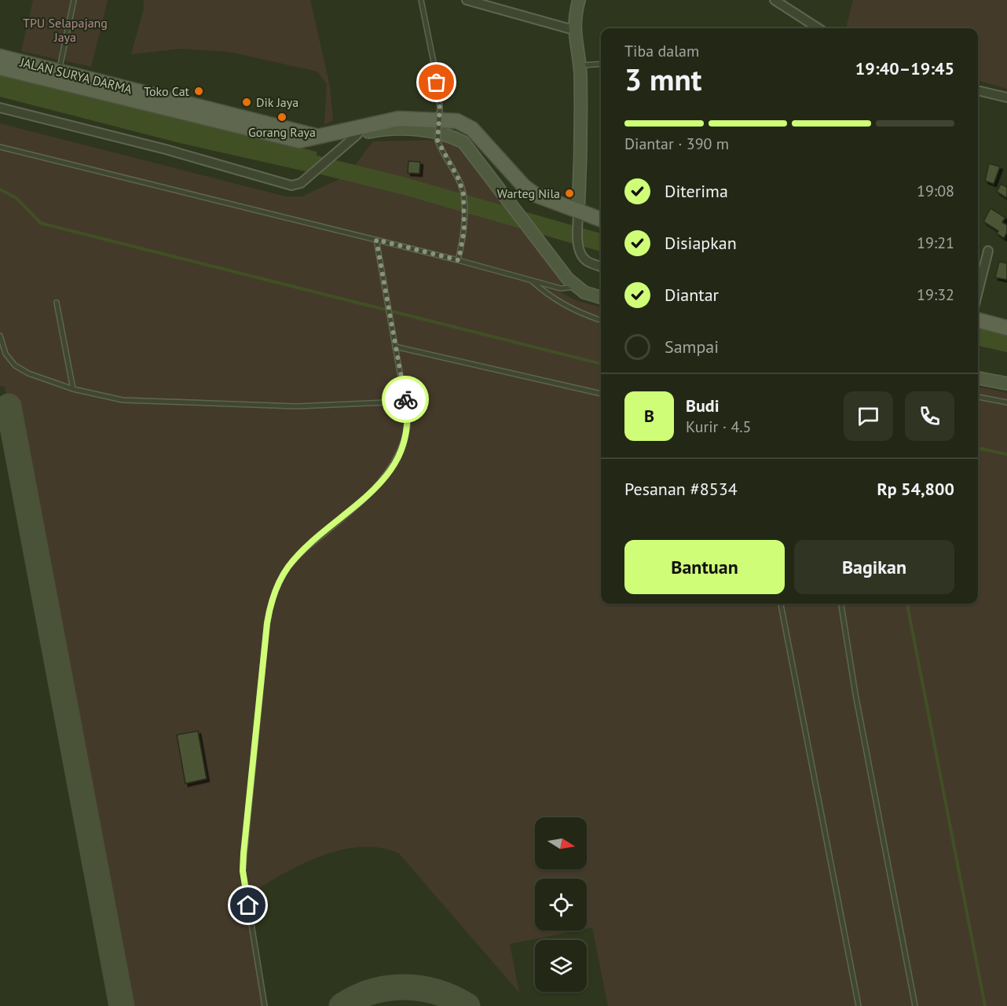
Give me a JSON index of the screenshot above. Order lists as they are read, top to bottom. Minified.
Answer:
{"streets":{"main road":["JALAN SURYA DARMA"]},"parks":["TPU Selapajang Jaya"],"places":["Toko Cat","Dik Jaya","Gorang Raya","Warteg Nila"],"north":"right","page":{"heading":["3 mnt","Tiba dalam","19:40–19:45"],"panel":["Budi","Kurir · 4.5","Pesanan #8534","Rp 54,800"],"bar":"Diantar · 390 m","list":[["Diterima","19:08"],["Disiapkan","19:21"],["Diantar","19:32"],"Sampai"],"round":"B","buttons":["Bantuan","Bagikan"]}}
